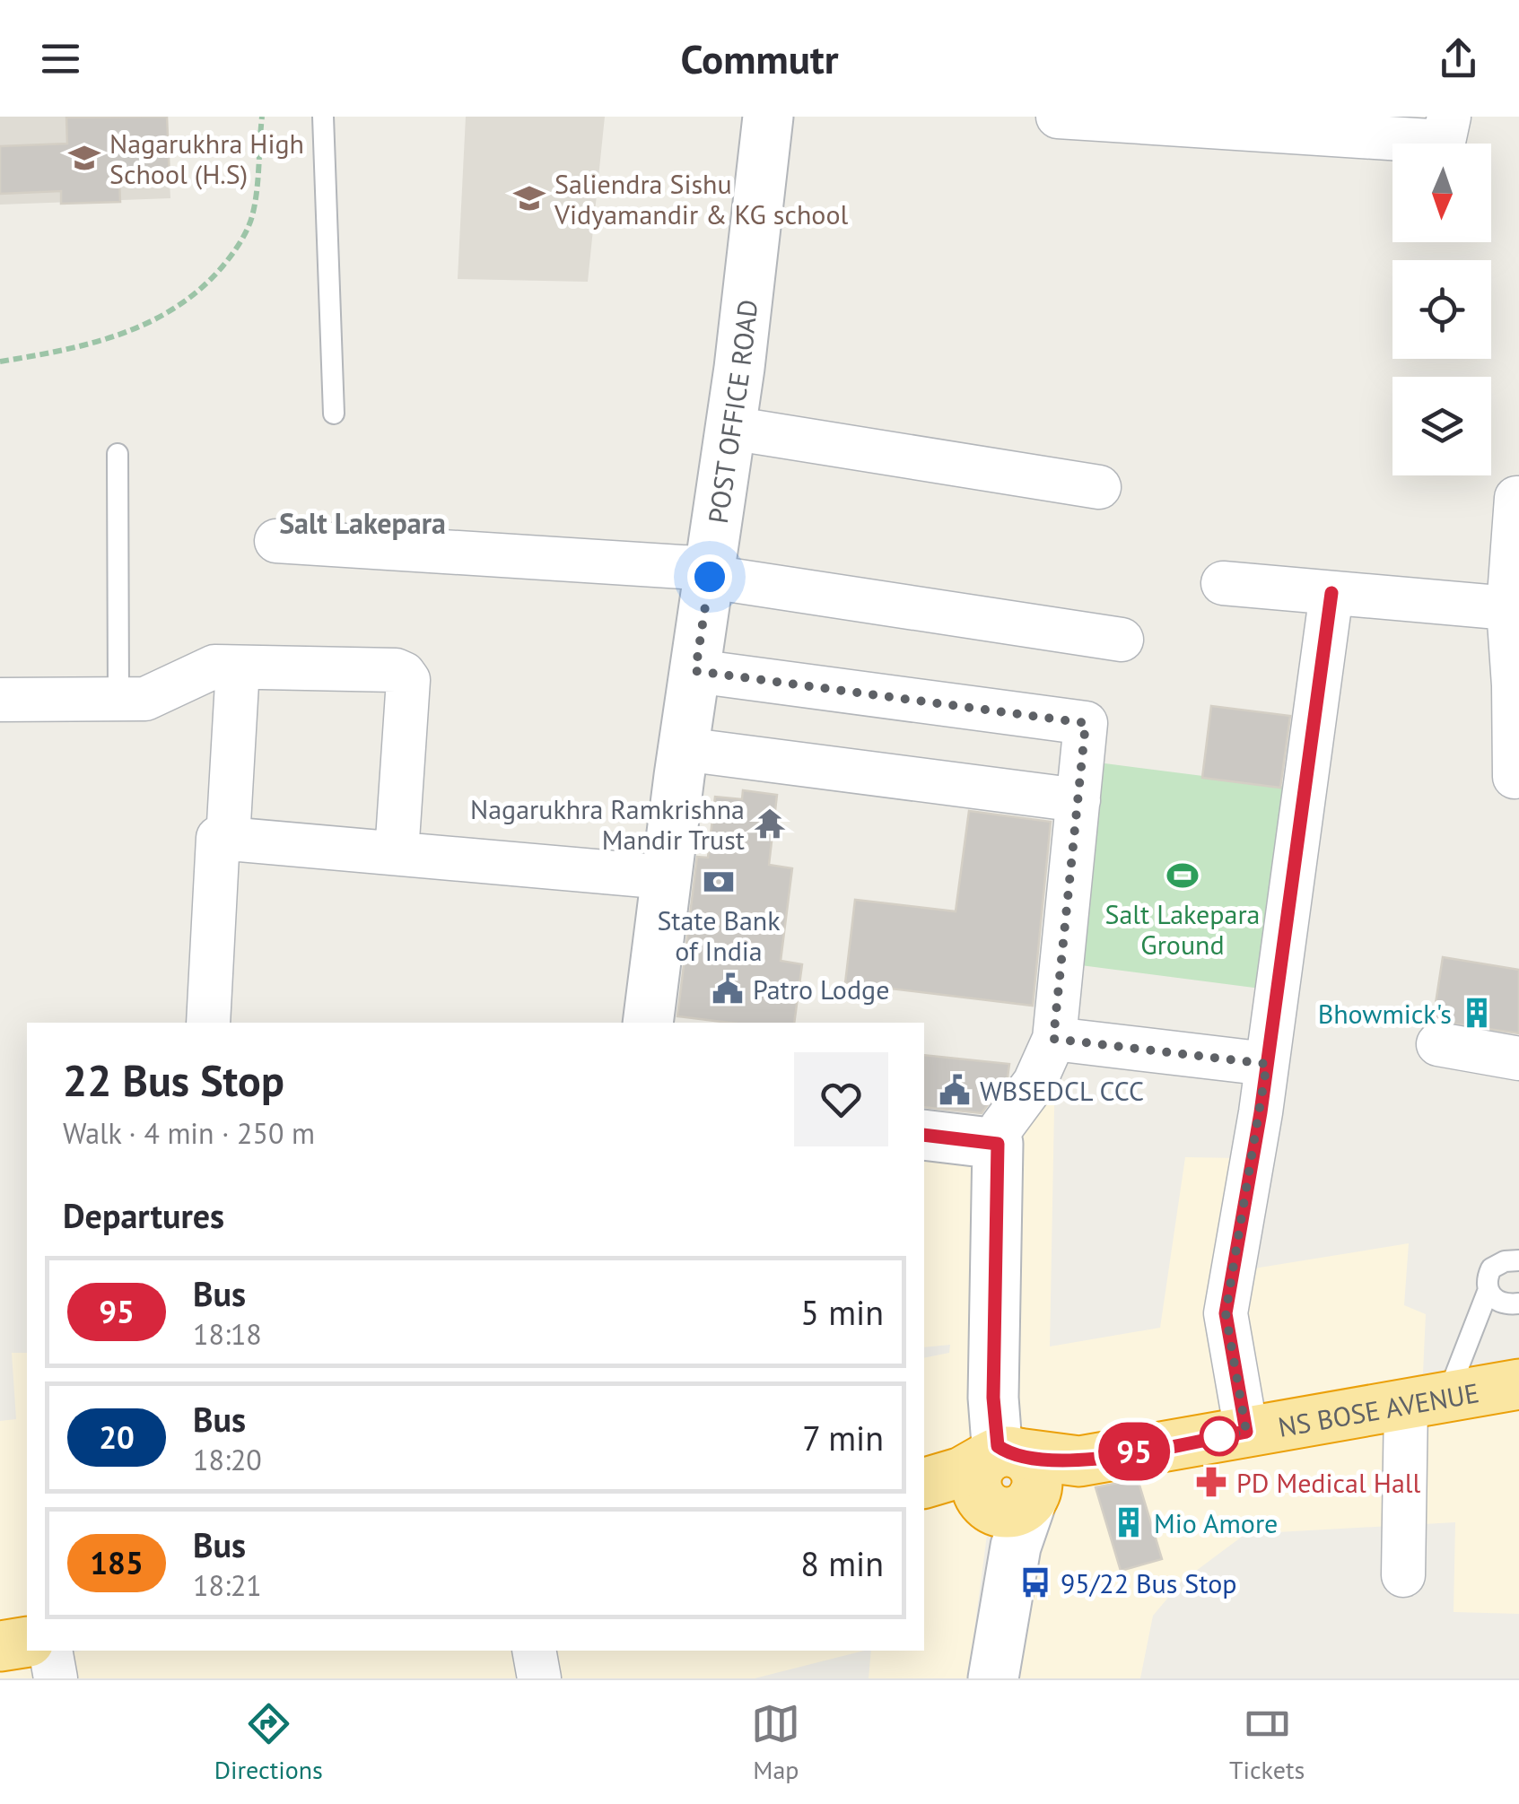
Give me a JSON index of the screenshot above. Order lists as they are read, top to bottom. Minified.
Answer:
{"streets":{"highway":["NS BOSE AVENUE"],"street":["POST OFFICE ROAD"]},"districts":["Salt Lakepara"],"places":{"school or university":["Nagarukhra High School (H.S)","Saliendra Sishu Vidyamandir & KG school"],"temple":["Nagarukhra Ramkrishna Mandir Trust"],"sports":["Salt Lakepara Ground"],"bank":["State Bank of India"],"public building":["Patro Lodge","WBSEDCL CCC"],"building":["Bhowmick's","Mio Amore"],"pharmacy":["PD Medical Hall"],"bus stop":["95/22 Bus Stop"]},"lines":["bus line 95"],"north":"bottom","page":{"header":"Commutr","on_map":"95","heading":[["22 Bus Stop","Walk · 4 min · 250 m"],"Departures"],"list":[{"mark":"95","name":"Bus","note":"18:18","value":"5 min"},{"mark":"20","name":"Bus","note":"18:20","value":"7 min"},{"mark":"185","name":"Bus","note":"18:21","value":"8 min"}],"tabs":["Directions","Map","Tickets"]}}
